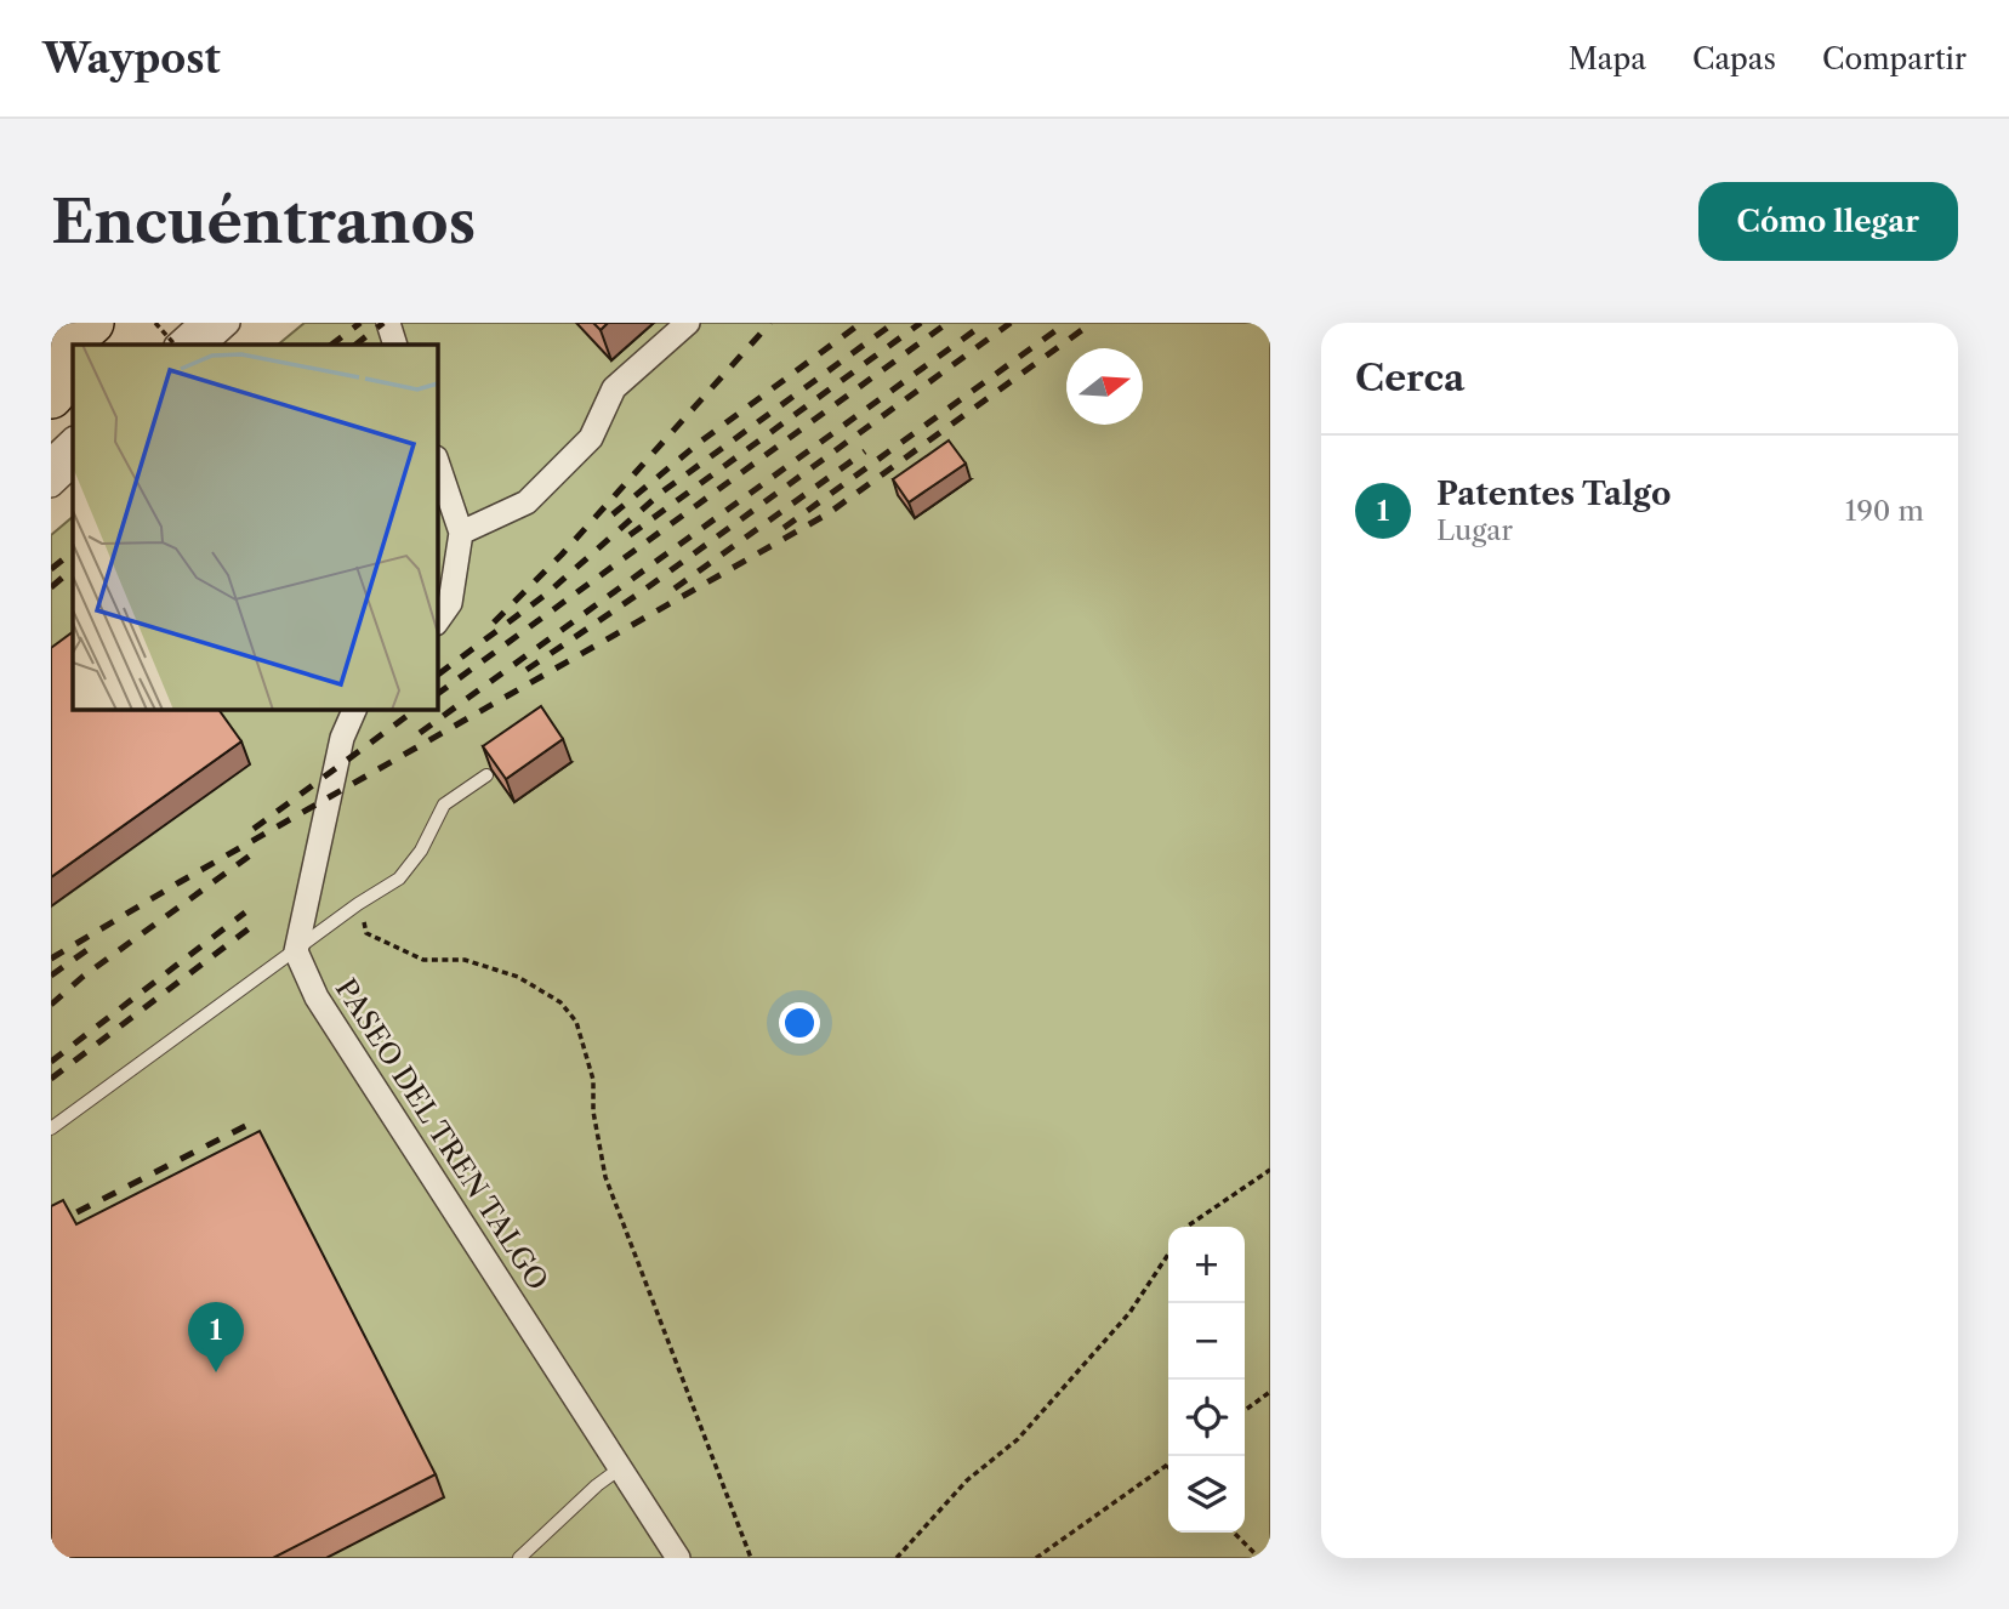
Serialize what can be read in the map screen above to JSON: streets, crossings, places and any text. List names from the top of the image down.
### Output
{
  "streets": {
    "street": ["PASEO DEL TREN TALGO"]
  },
  "north": "right",
  "page": {
    "header": "Waypost",
    "nav": ["Mapa", "Capas", "Compartir"],
    "buttons": "Cómo llegar",
    "title": "Encuéntranos",
    "heading": "Cerca",
    "list": [
      {
        "mark": "1",
        "name": "Patentes Talgo",
        "note": "Lugar",
        "value": "190 m"
      }
    ],
    "map_buttons": ["+", "−"],
    "pins": "1"
  }
}
